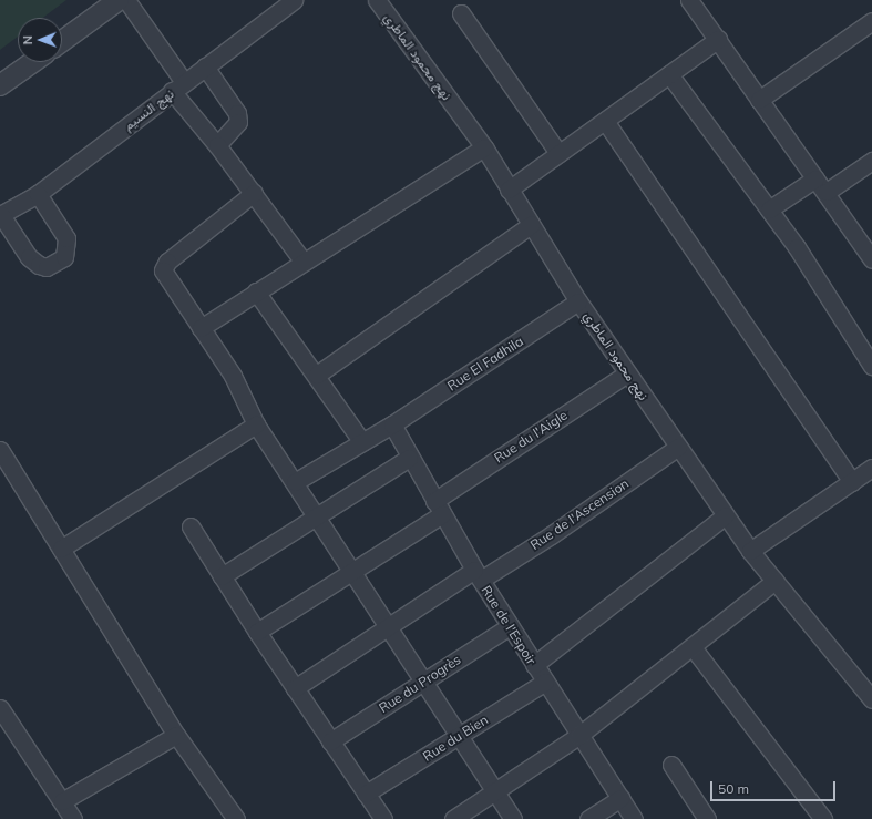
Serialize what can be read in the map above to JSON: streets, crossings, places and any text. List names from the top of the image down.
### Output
{
  "streets": {
    "street": [
      "نهج محمود الماطري",
      "نهج النسيم",
      "Rue El Fadhila",
      "Rue du l'Aigle",
      "Rue de l'Ascension",
      "Rue de l'Espoir",
      "Rue du Progrès",
      "Rue du Bien"
    ]
  },
  "crossings": [
    ["نهج محمود الماطري", "Rue El Fadhila"],
    ["نهج محمود الماطري", "Rue du l'Aigle"],
    ["نهج محمود الماطري", "Rue de l'Ascension"],
    ["Rue El Fadhila", "Rue de l'Espoir"],
    ["Rue du l'Aigle", "Rue de l'Espoir"],
    ["Rue de l'Ascension", "Rue de l'Espoir"],
    ["Rue de l'Espoir", "Rue du Progrès"],
    ["Rue de l'Espoir", "Rue du Bien"]
  ],
  "scale_bar": "50 m",
  "north": "left"
}
